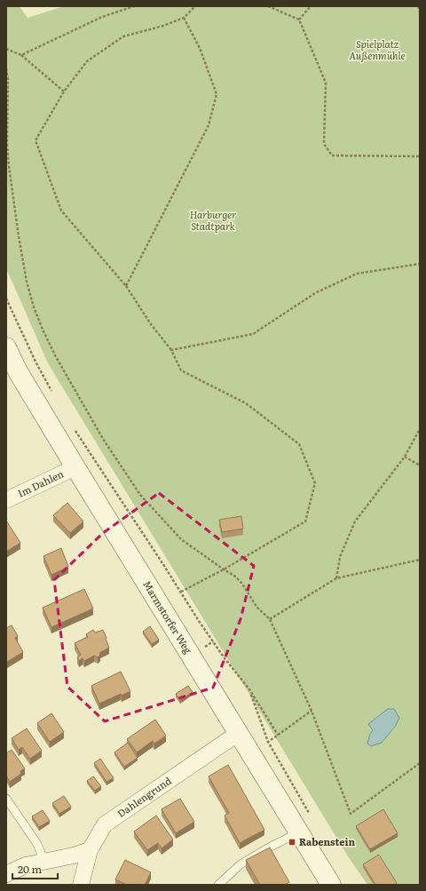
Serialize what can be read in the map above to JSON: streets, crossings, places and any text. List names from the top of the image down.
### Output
{
  "streets": {
    "street": ["Im Dahlen", "Marmstorfer Weg", "Dahlengrund"]
  },
  "crossings": [
    ["Im Dahlen", "Marmstorfer Weg"],
    ["Marmstorfer Weg", "Dahlengrund"]
  ],
  "parks": ["Spielplatz Außenmühle", "Harburger Stadtpark"],
  "places": {
    "transit": ["Rabenstein"]
  },
  "scale_bar": "20 m"
}
